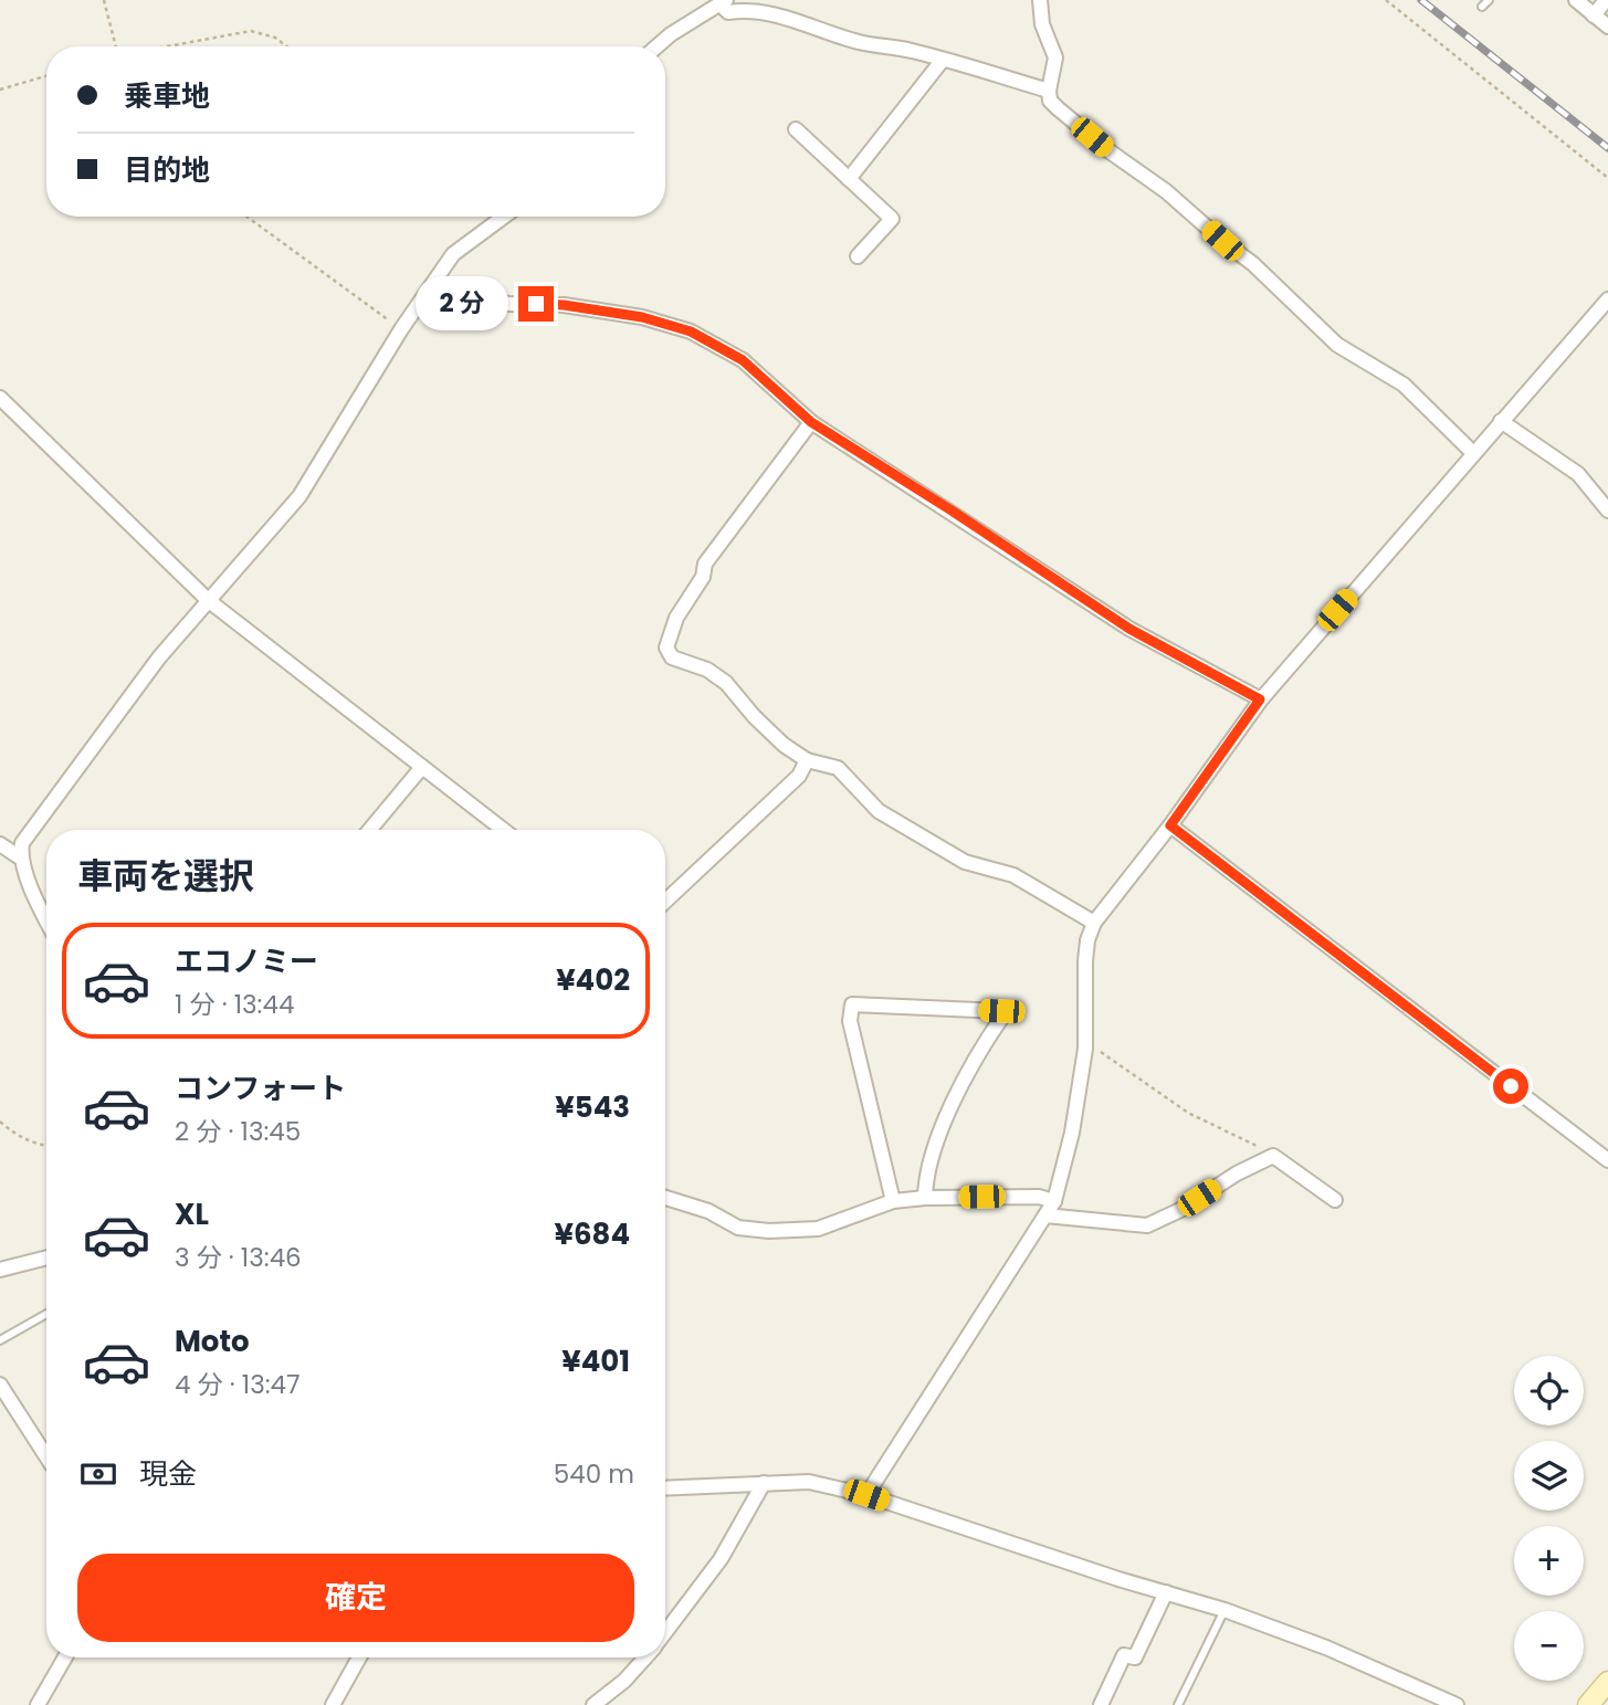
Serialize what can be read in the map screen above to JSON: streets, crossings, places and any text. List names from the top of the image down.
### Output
{
  "page": {
    "banner": ["乗車地", "目的地"],
    "bubble": "2 分",
    "heading": "車両を選択",
    "list": [
      {
        "name": "エコノミー",
        "note": "1 分 · 13:44",
        "value": "¥402"
      },
      {
        "name": "コンフォート",
        "note": "2 分 · 13:45",
        "value": "¥543"
      },
      {
        "name": "XL",
        "note": "3 分 · 13:46",
        "value": "¥684"
      },
      {
        "name": "Moto",
        "note": "4 分 · 13:47",
        "value": "¥401"
      }
    ],
    "map_buttons": ["+", "−"],
    "pay": ["現金", "540 m"],
    "buttons": "確定"
  }
}
